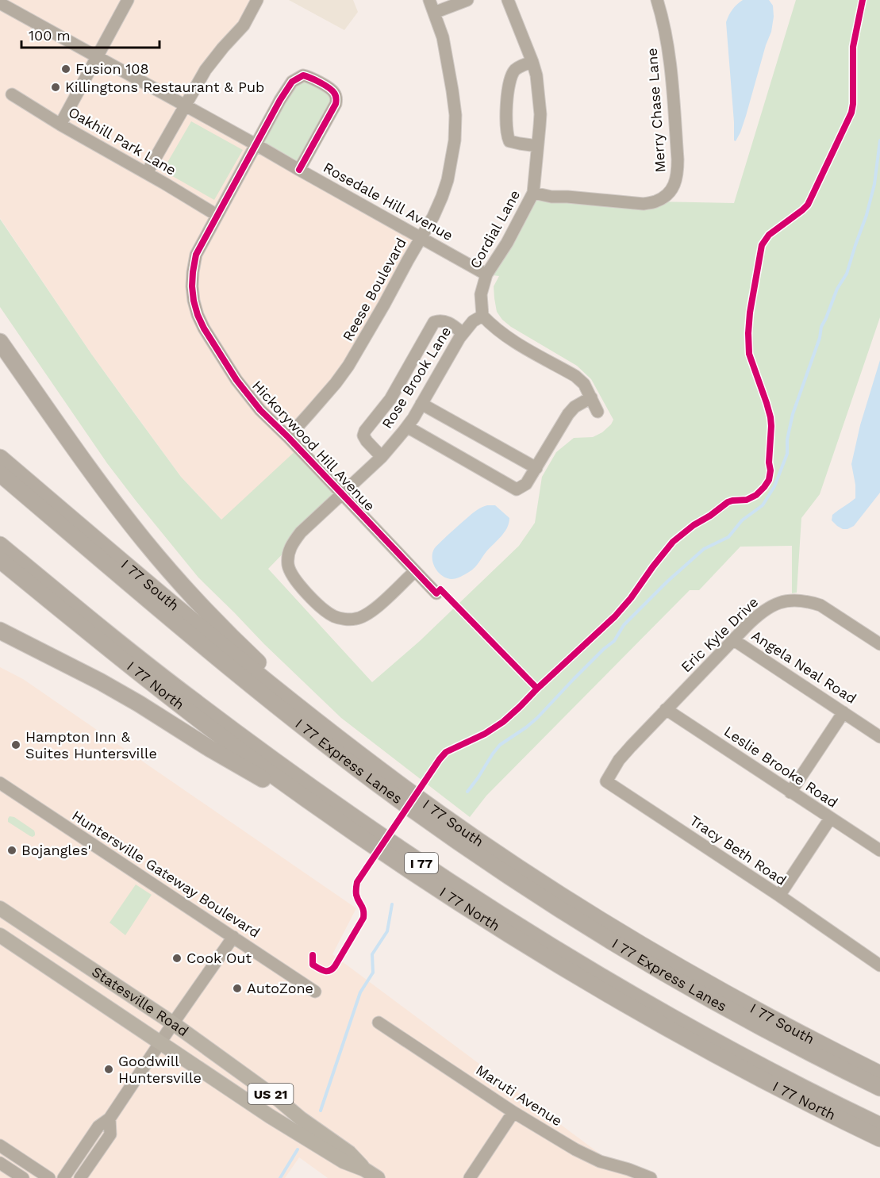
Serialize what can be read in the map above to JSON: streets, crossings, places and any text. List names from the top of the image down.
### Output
{
  "streets": {
    "highway": [
      "I 77 South",
      "I 77 North",
      "I 77 Express Lanes",
      "I 77"
    ],
    "main road": ["Statesville Road", "US 21"],
    "street": [
      "Merry Chase Lane",
      "Oakhill Park Lane",
      "Rosedale Hill Avenue",
      "Cordial Lane",
      "Reese Boulevard",
      "Rose Brook Lane",
      "Hickorywood Hill Avenue",
      "Eric Kyle Drive",
      "Angela Neal Road",
      "Leslie Brooke Road",
      "Tracy Beth Road",
      "Huntersville Gateway Boulevard",
      "Maruti Avenue"
    ]
  },
  "crossings": [
    ["Merry Chase Lane", "Cordial Lane"],
    ["Oakhill Park Lane", "Hickorywood Hill Avenue"],
    ["Rosedale Hill Avenue", "Cordial Lane"],
    ["Rosedale Hill Avenue", "Reese Boulevard"],
    ["Rosedale Hill Avenue", "Hickorywood Hill Avenue"],
    ["Cordial Lane", "Rose Brook Lane"],
    ["Reese Boulevard", "Hickorywood Hill Avenue"],
    ["Rose Brook Lane", "Hickorywood Hill Avenue"],
    ["Eric Kyle Drive", "Angela Neal Road"],
    ["Eric Kyle Drive", "Leslie Brooke Road"],
    ["Eric Kyle Drive", "Tracy Beth Road"]
  ],
  "places": [
    "Fusion 108",
    "Killingtons Restaurant & Pub",
    "Hampton Inn & Suites Huntersville",
    "Bojangles'",
    "Cook Out",
    "AutoZone",
    "Goodwill Huntersville"
  ],
  "scale_bar": "100 m"
}
